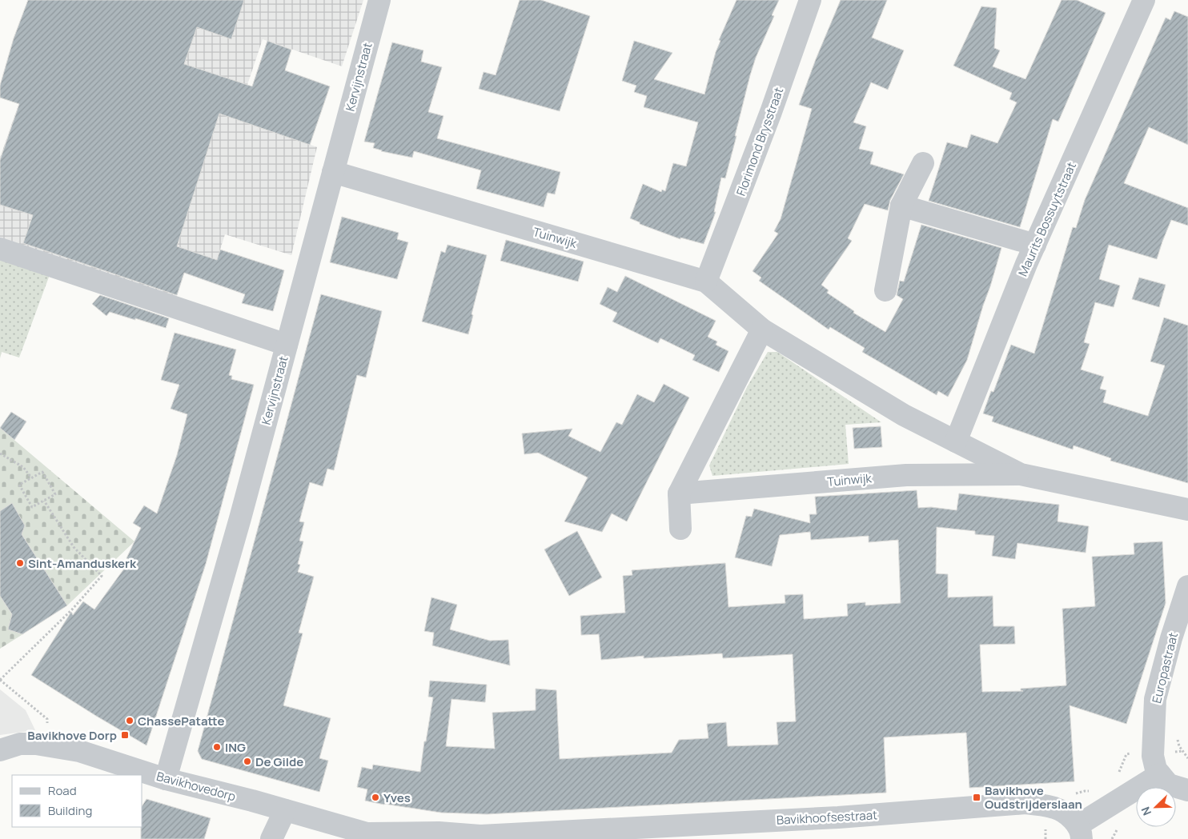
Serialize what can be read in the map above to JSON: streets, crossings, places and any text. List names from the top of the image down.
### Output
{
  "streets": {
    "street": [
      "Kervijnstraat",
      "Florimond Brysstraat",
      "Maurits Bossuytstraat",
      "Tuinwijk",
      "Europastraat",
      "Bavikhovedorp",
      "Bavikhoofsestraat"
    ]
  },
  "crossings": [
    ["Kervijnstraat", "Tuinwijk"],
    ["Kervijnstraat", "Bavikhovedorp"],
    ["Florimond Brysstraat", "Tuinwijk"],
    ["Maurits Bossuytstraat", "Tuinwijk"],
    ["Europastraat", "Bavikhoofsestraat"],
    ["Bavikhovedorp", "Bavikhoofsestraat"]
  ],
  "places": {
    "other": [
      "Sint-Amanduskerk",
      "ChassePatatte",
      "ING",
      "De Gilde",
      "Yves"
    ],
    "transit": ["Bavikhove Dorp", "Bavikhove Oudstrijderslaan"]
  },
  "legend": ["Road", "Building"],
  "north": "bottom left"
}
